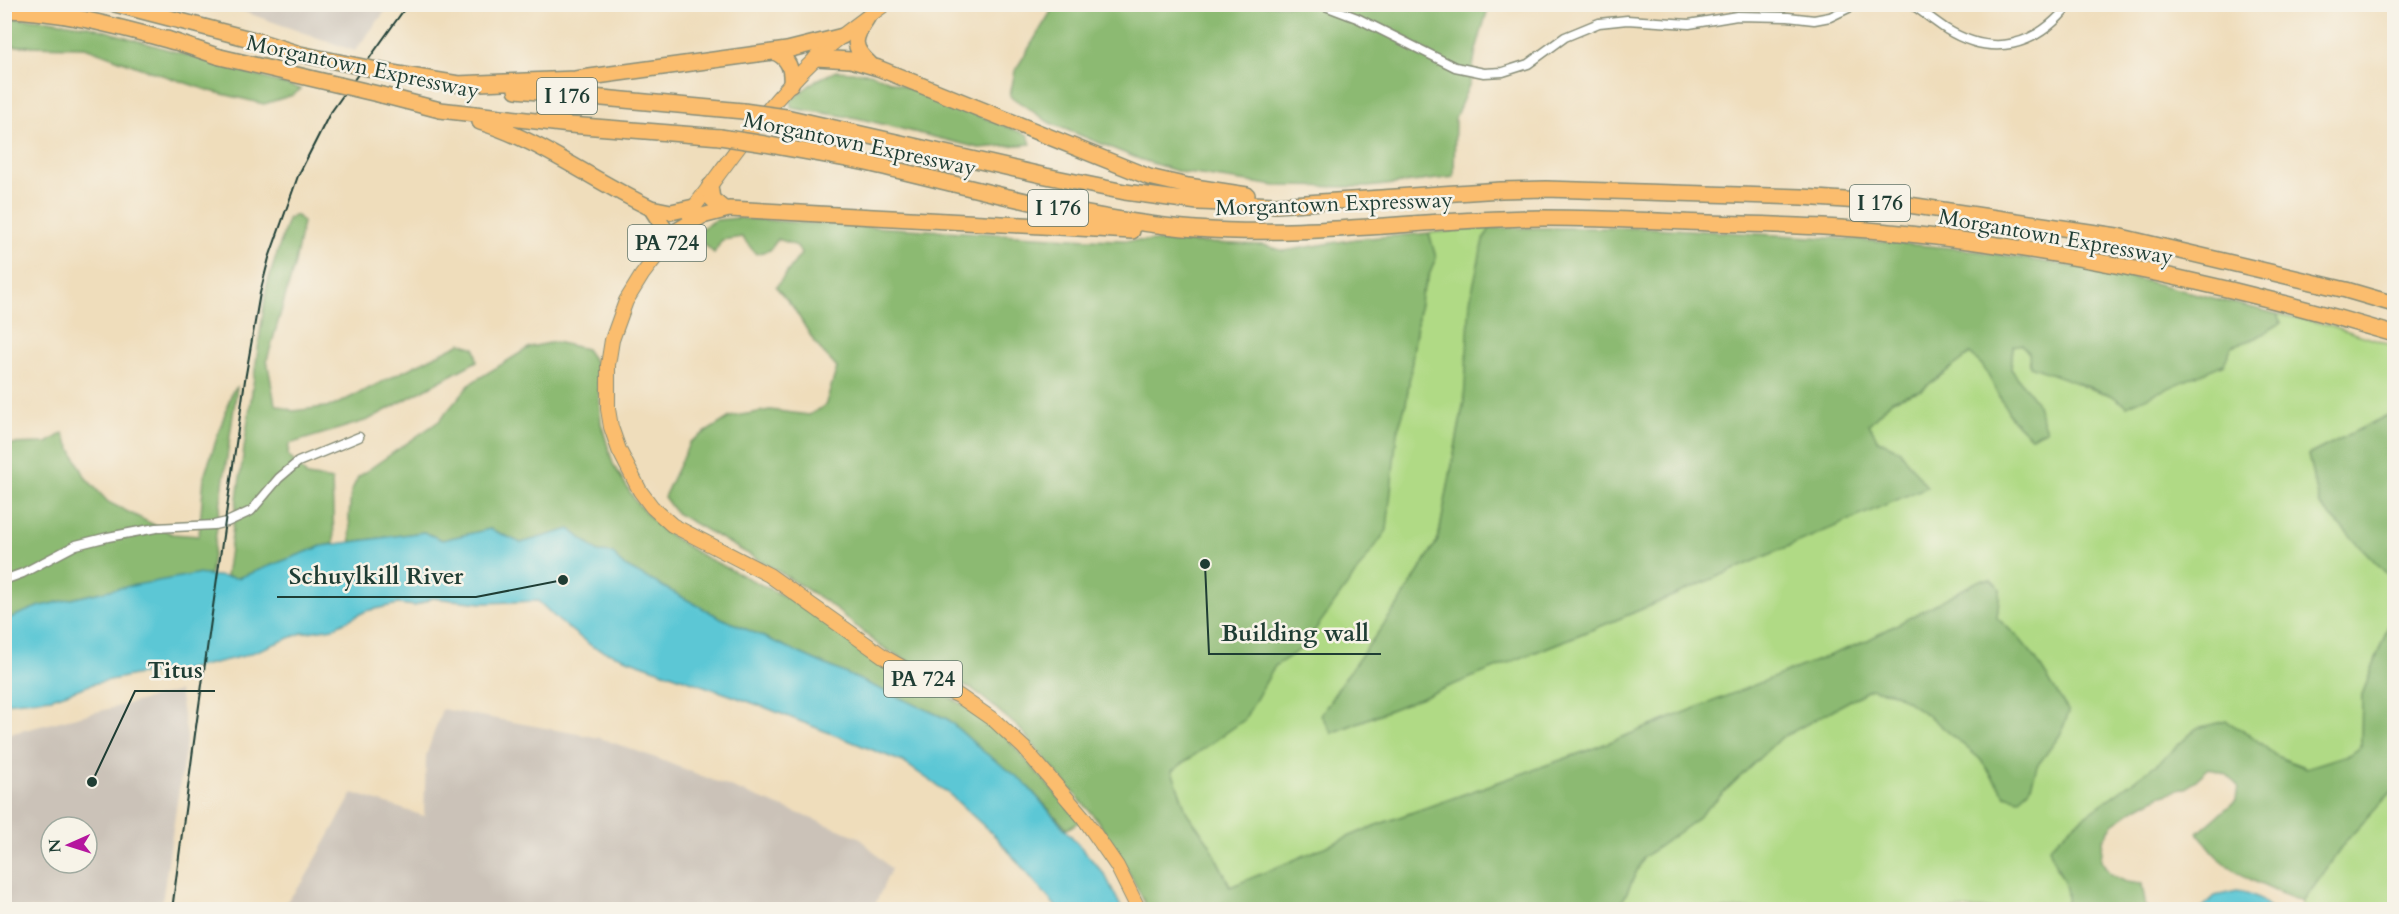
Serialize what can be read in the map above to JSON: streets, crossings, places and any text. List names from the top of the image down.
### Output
{
  "streets": {
    "highway": ["Morgantown Expressway", "I 176"],
    "main road": ["PA 724"]
  },
  "places": ["Building wall", "Schuylkill River", "Titus"],
  "north": "left"
}
